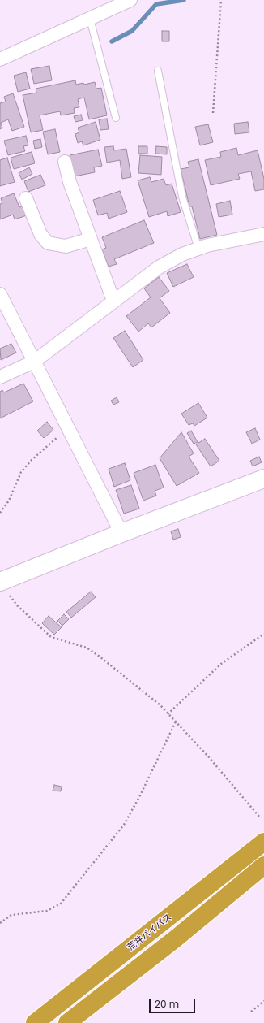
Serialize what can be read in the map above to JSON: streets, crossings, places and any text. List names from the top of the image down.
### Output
{
  "streets": {
    "highway": ["荒井バイパス"]
  },
  "scale_bar": "20 m"
}
